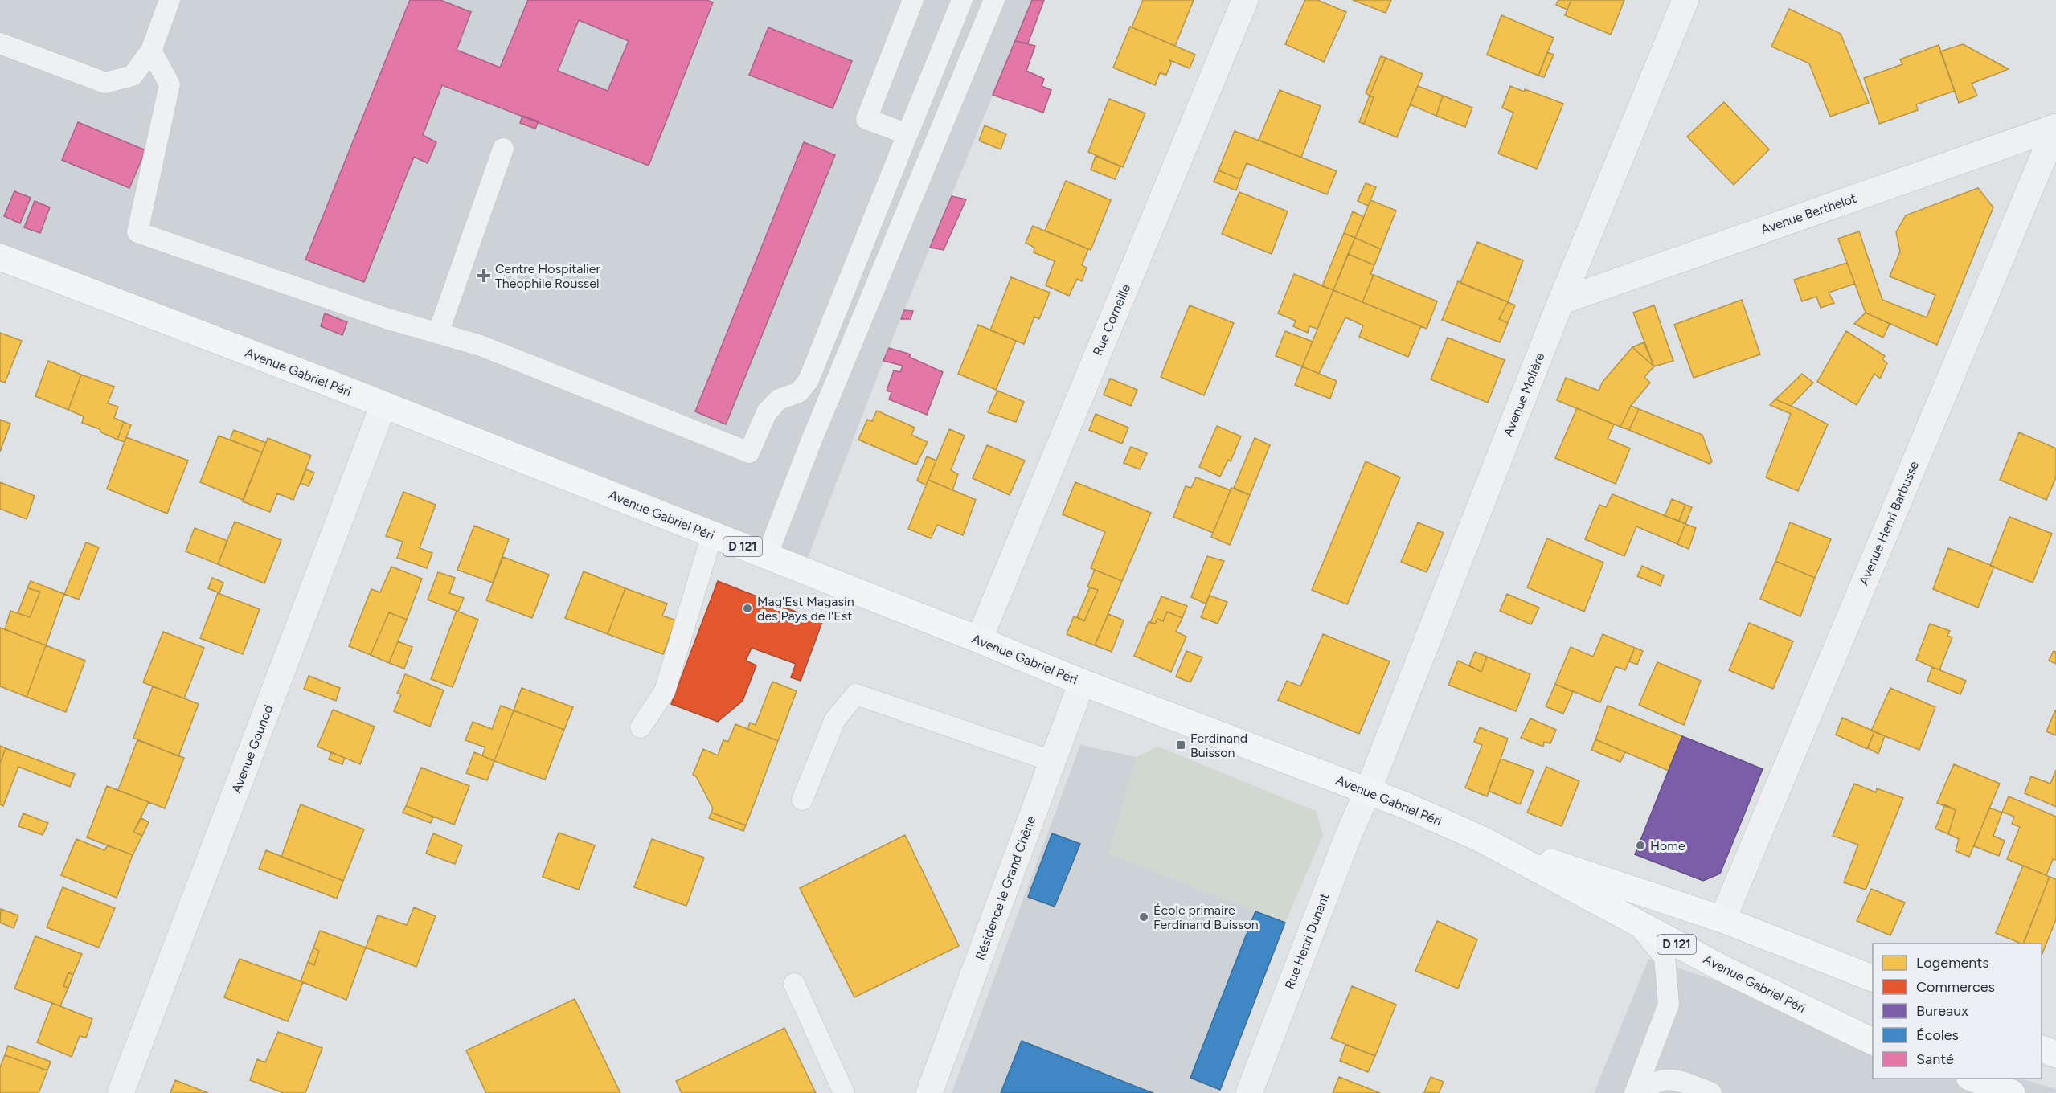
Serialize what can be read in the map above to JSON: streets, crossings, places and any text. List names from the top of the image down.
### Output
{
  "streets": {
    "main road": ["Avenue Gabriel Péri", "D 121"],
    "street": [
      "Avenue Berthelot",
      "Rue Corneille",
      "Avenue Molière",
      "Avenue Henri Barbusse",
      "Avenue Gounod",
      "Résidence le Grand Chêne",
      "Rue Henri Dunant"
    ]
  },
  "crossings": [
    ["Avenue Berthelot", "Avenue Molière"],
    ["Avenue Berthelot", "Avenue Henri Barbusse"],
    ["Rue Corneille", "Avenue Gabriel Péri"],
    ["Avenue Gabriel Péri", "Avenue Molière"],
    ["Avenue Gabriel Péri", "Avenue Henri Barbusse"],
    ["Avenue Gabriel Péri", "Avenue Gounod"],
    ["Avenue Gabriel Péri", "Résidence le Grand Chêne"],
    ["Avenue Gabriel Péri", "Rue Henri Dunant"],
    ["Avenue Molière", "Rue Henri Dunant"]
  ],
  "places": {
    "health": ["Centre Hospitalier Théophile Roussel"],
    "other": ["Mag'Est Magasin des Pays de l'Est", "Home", "École primaire Ferdinand Buisson"],
    "transit": ["Ferdinand Buisson"]
  },
  "legend": [
    "Logements",
    "Commerces",
    "Bureaux",
    "Écoles",
    "Santé"
  ]
}
